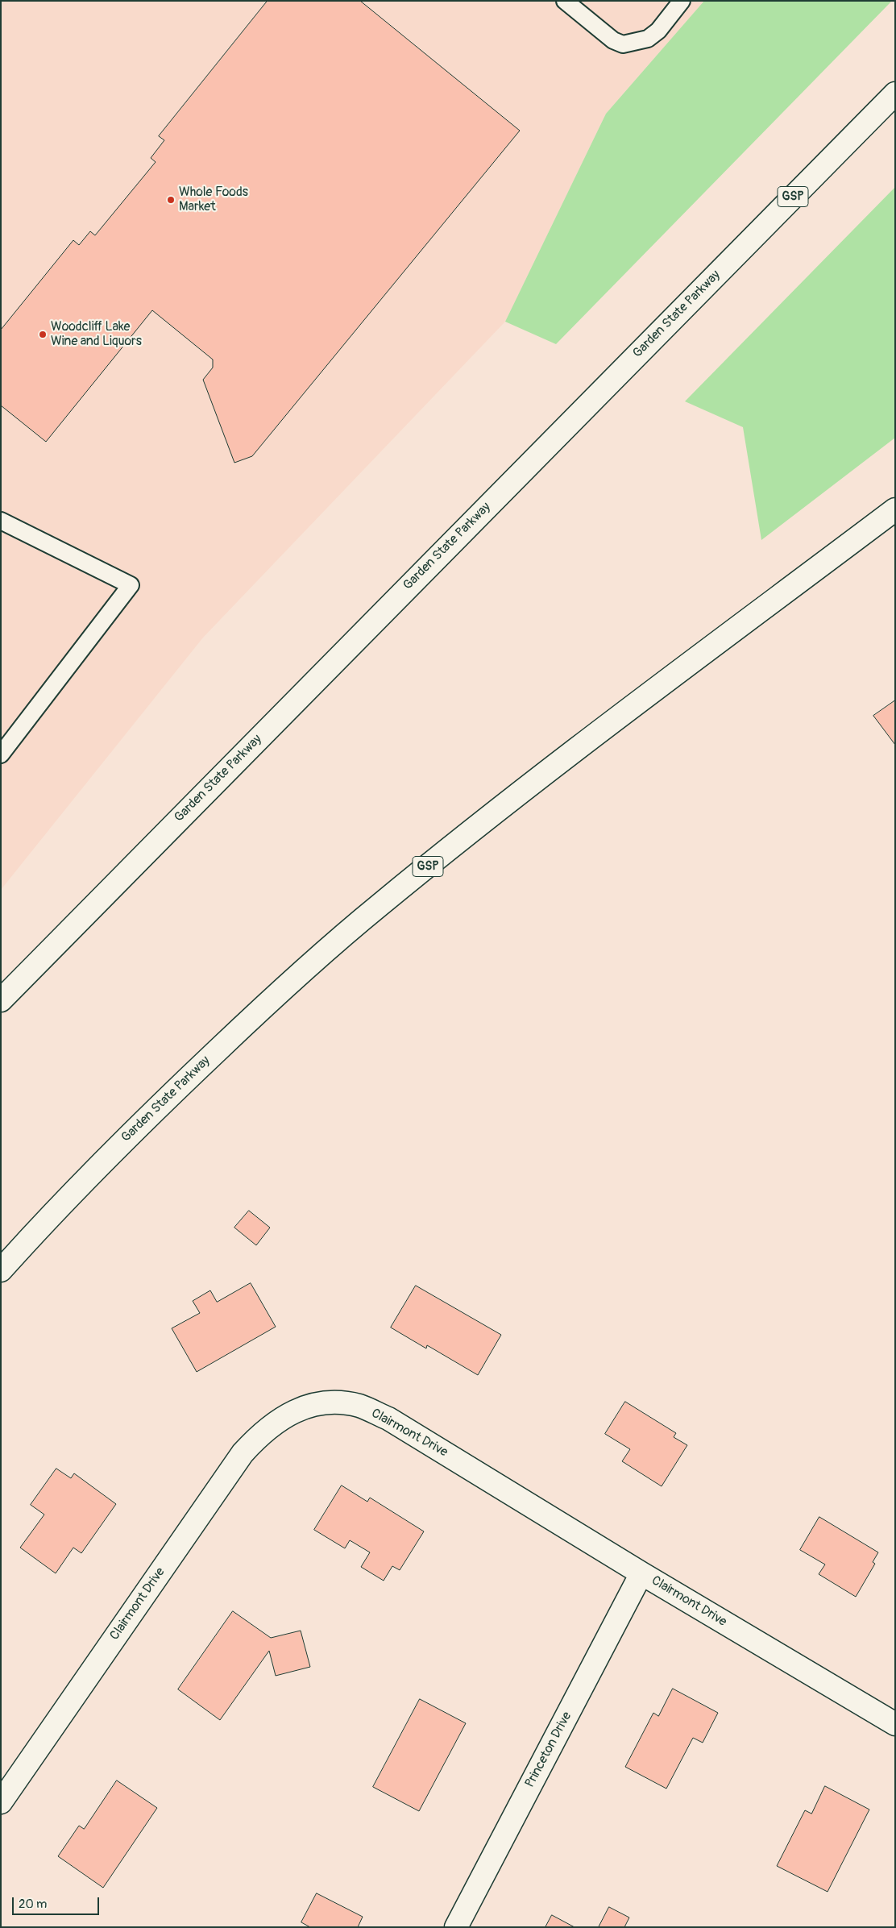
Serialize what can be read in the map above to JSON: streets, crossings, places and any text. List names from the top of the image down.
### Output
{
  "streets": {
    "main road": [
      "GSP",
      "Garden State Parkway",
      "Clairmont Drive",
      "Princeton Drive"
    ]
  },
  "crossings": [
    ["Clairmont Drive", "Princeton Drive"]
  ],
  "places": ["Whole Foods Market", "Woodcliff Lake Wine and Liquors"],
  "scale_bar": "20 m"
}
